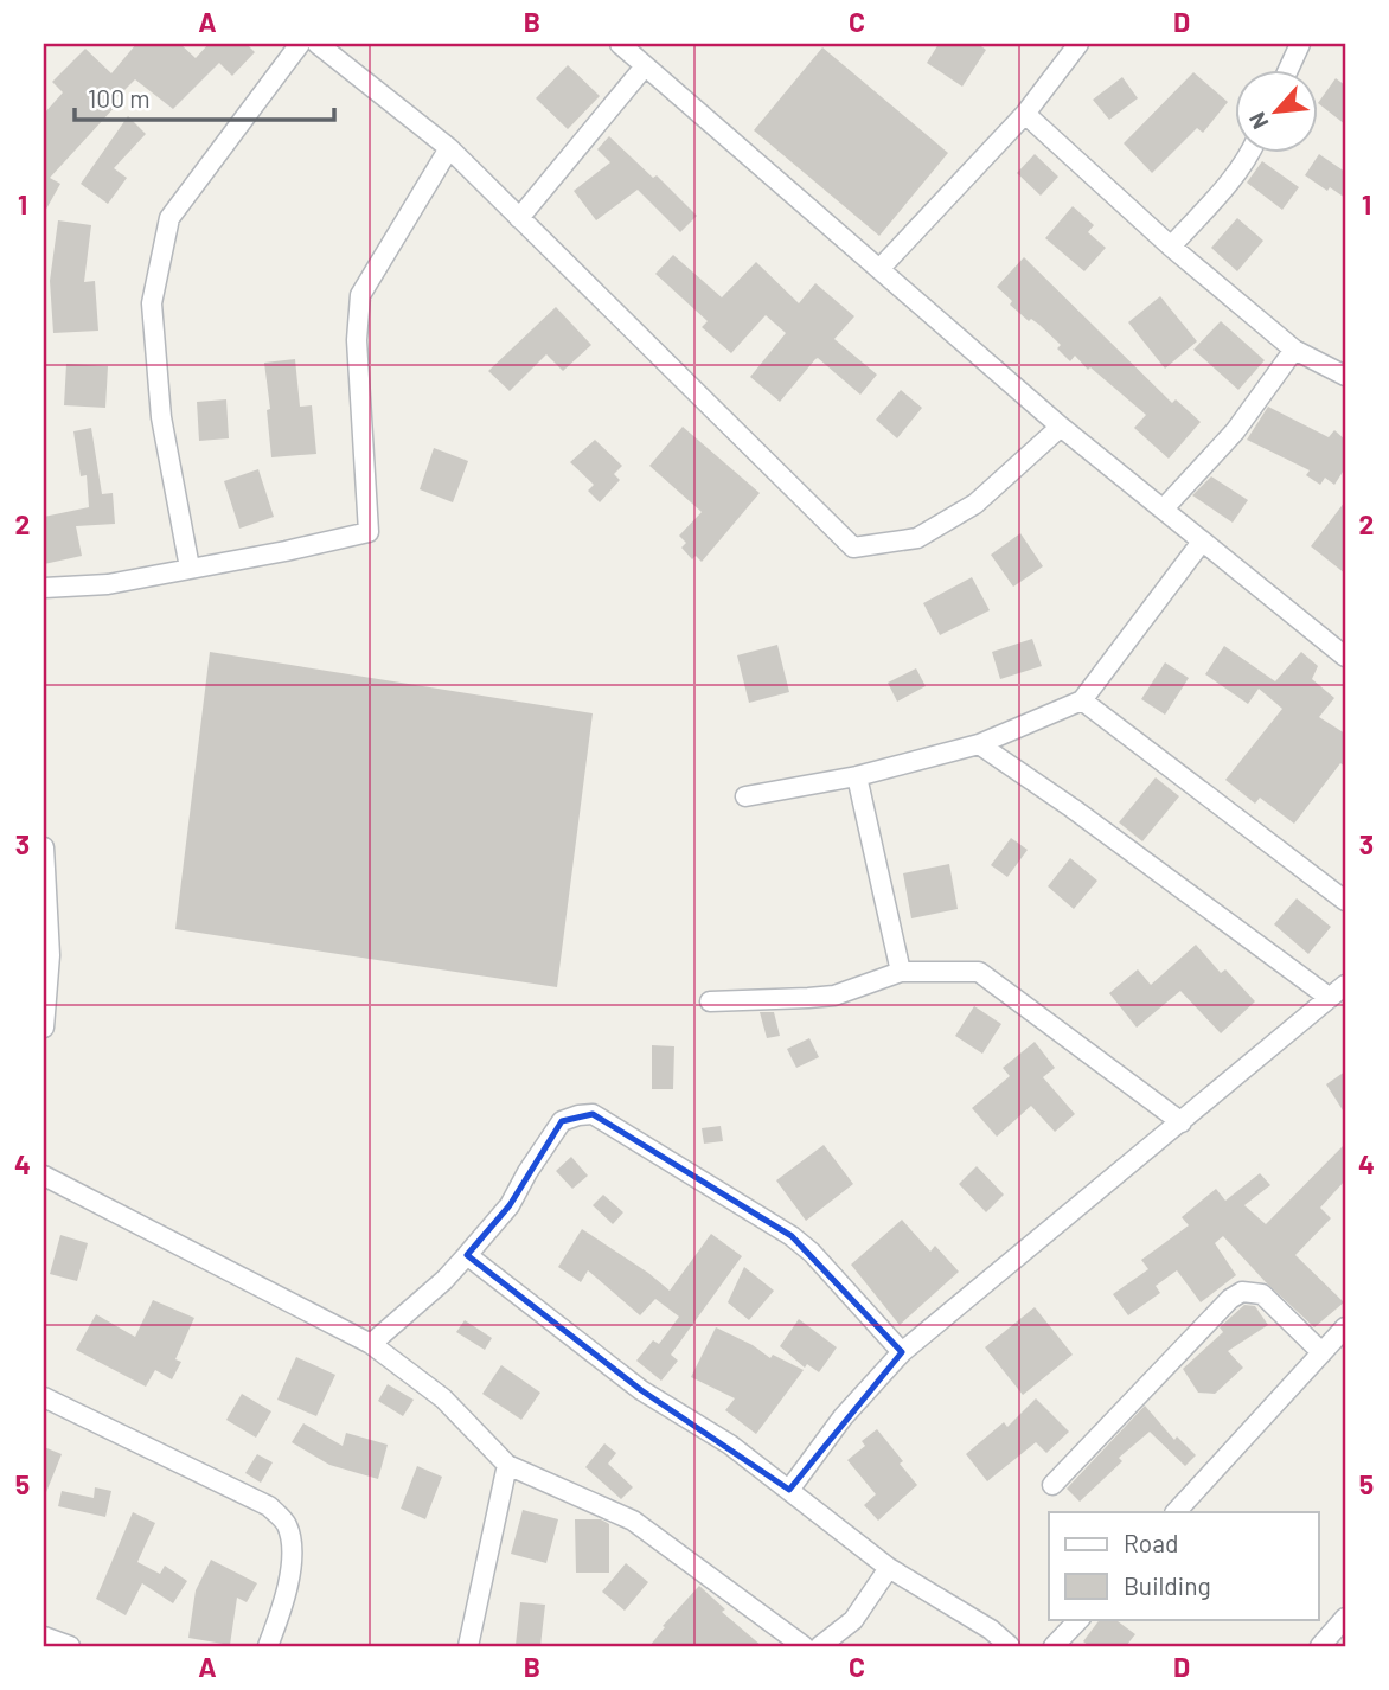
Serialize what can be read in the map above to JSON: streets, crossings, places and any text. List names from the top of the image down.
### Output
{
  "legend": ["Road", "Building"],
  "scale_bar": "100 m",
  "north": "bottom left",
  "grid": {
    "columns": [
      "A",
      "B",
      "C",
      "D"
    ],
    "rows": [
      "1",
      "2",
      "3",
      "4",
      "5"
    ]
  }
}
